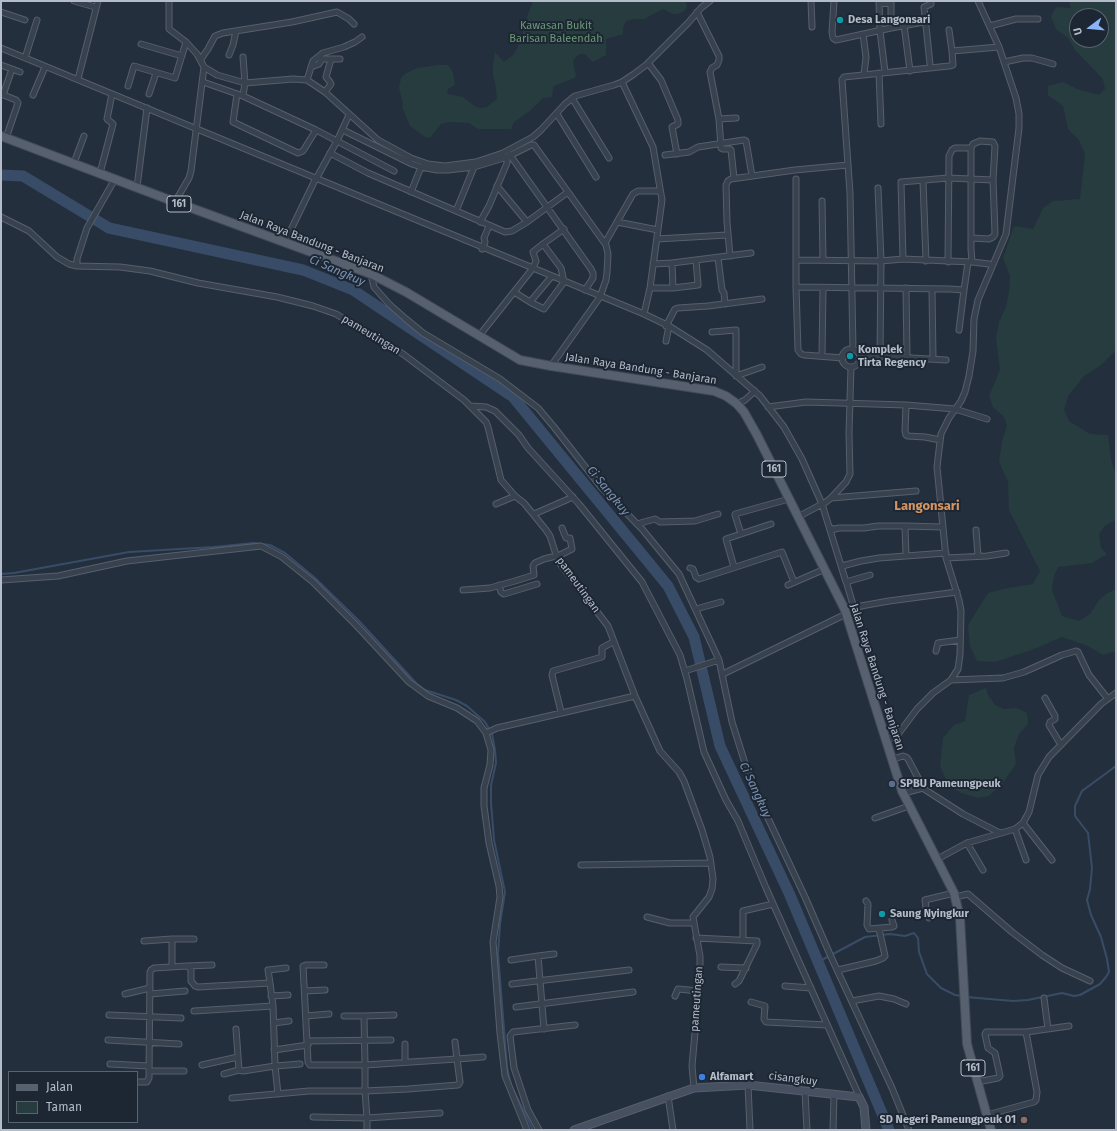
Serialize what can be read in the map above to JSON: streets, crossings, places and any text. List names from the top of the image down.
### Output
{
  "streets": {
    "main road": ["161", "Jalan Raya Bandung - Banjaran"],
    "street": ["pameutingan", "cisangkuy"]
  },
  "crossings": [
    ["pameutingan", "cisangkuy"]
  ],
  "districts": ["Langonsari"],
  "water": ["Ci Sangkuy"],
  "parks": ["Kawasan Bukit Barisan Baleendah"],
  "places": [
    "Desa Langonsari",
    "Komplek Tirta Regency",
    "SPBU Pameungpeuk",
    "Saung Nyingkur",
    "Alfamart",
    "SD Negeri Pameungpeuk 01"
  ],
  "legend": ["Jalan", "Taman"],
  "north": "left"
}
